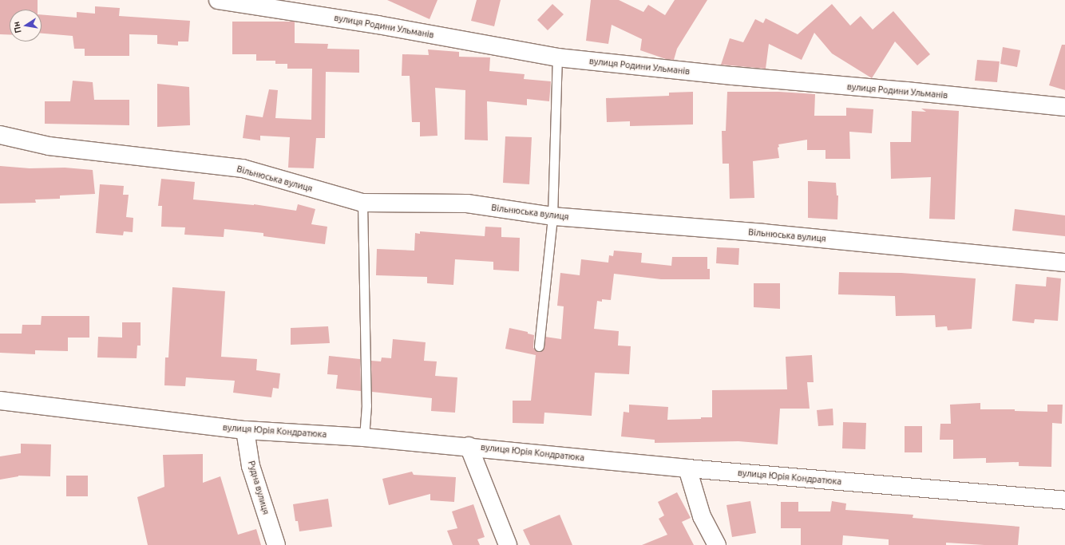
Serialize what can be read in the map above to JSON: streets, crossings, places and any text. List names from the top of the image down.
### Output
{
  "streets": {
    "street": [
      "вулиця Родини Ульманів",
      "Вільнюська вулиця",
      "вулиця Юрія Кондратюка",
      "Рудна вулиця"
    ]
  },
  "crossings": [
    ["вулиця Юрія Кондратюка", "Рудна вулиця"]
  ],
  "north": "left"
}
